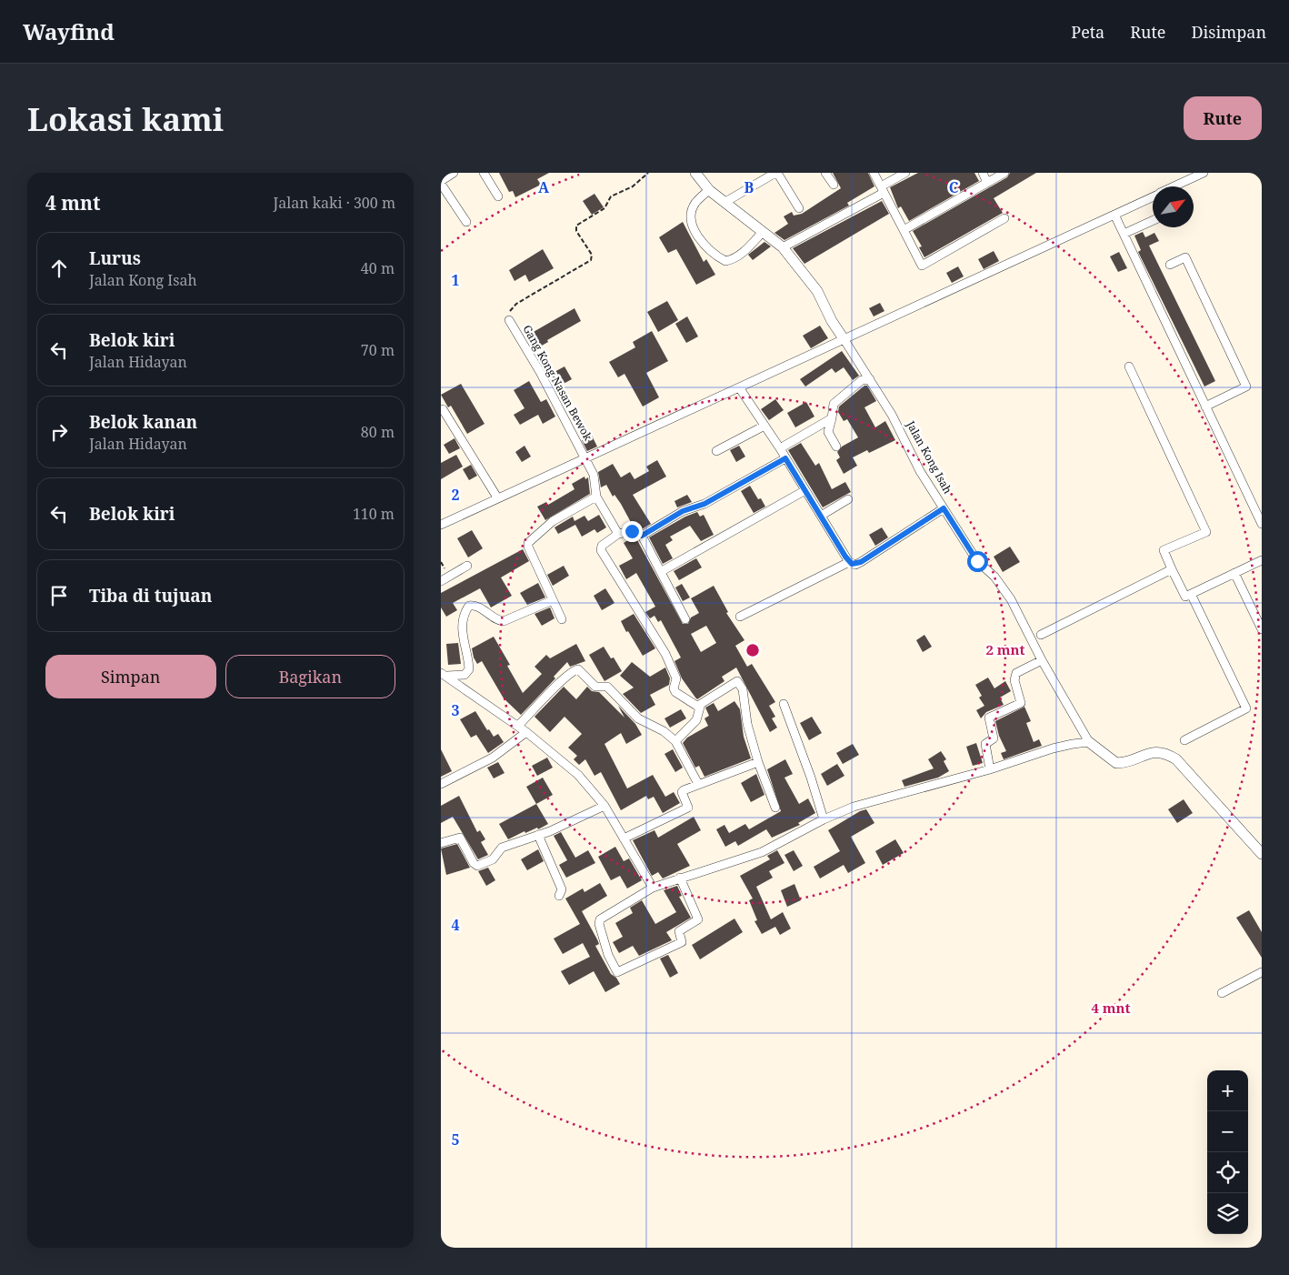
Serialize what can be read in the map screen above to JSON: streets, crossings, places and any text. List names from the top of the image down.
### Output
{
  "streets": {
    "street": ["Gang Kong Nasan Bewok", "Jalan Kong Isah"]
  },
  "north": "top right",
  "page": {
    "header": "Wayfind",
    "nav": ["Peta", "Rute", "Disimpan"],
    "buttons": [
      "Rute",
      ["Simpan", "Bagikan"]
    ],
    "title": "Lokasi kami",
    "heading": ["4 mnt", "Jalan kaki · 300 m"],
    "list": [
      ["Lurus", "Jalan Kong Isah", "40 m"],
      ["Belok kiri", "Jalan Hidayan", "70 m"],
      ["Belok kanan", "Jalan Hidayan", "80 m"],
      ["Belok kiri", "110 m"],
      "Tiba di tujuan"
    ],
    "map_buttons": ["+", "−"]
  },
  "grid": {
    "columns": ["A", "B", "C"],
    "rows": [
      "1",
      "2",
      "3",
      "4",
      "5"
    ]
  },
  "rings": ["2 mnt", "4 mnt"]
}
